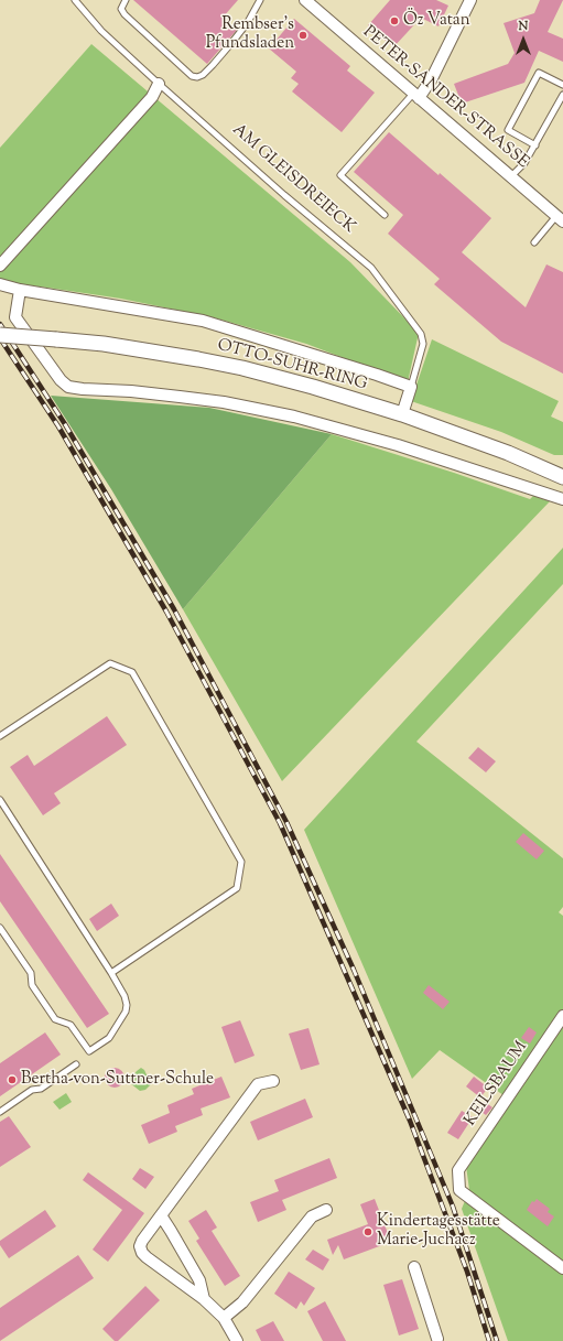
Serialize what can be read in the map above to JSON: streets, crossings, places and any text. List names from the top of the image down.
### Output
{
  "streets": {
    "street": [
      "PETER-SANDER-STRASSE",
      "AM GLEISDREIECK",
      "OTTO-SUHR-RING",
      "KEILSBAUM"
    ]
  },
  "crossings": [
    ["AM GLEISDREIECK", "OTTO-SUHR-RING"]
  ],
  "places": [
    "Öz Vatan",
    "Rembser's Pfundsladen",
    "Bertha-von-Suttner-Schule",
    "Kindertagesstätte Marie-Juchacz"
  ],
  "north": "top"
}
